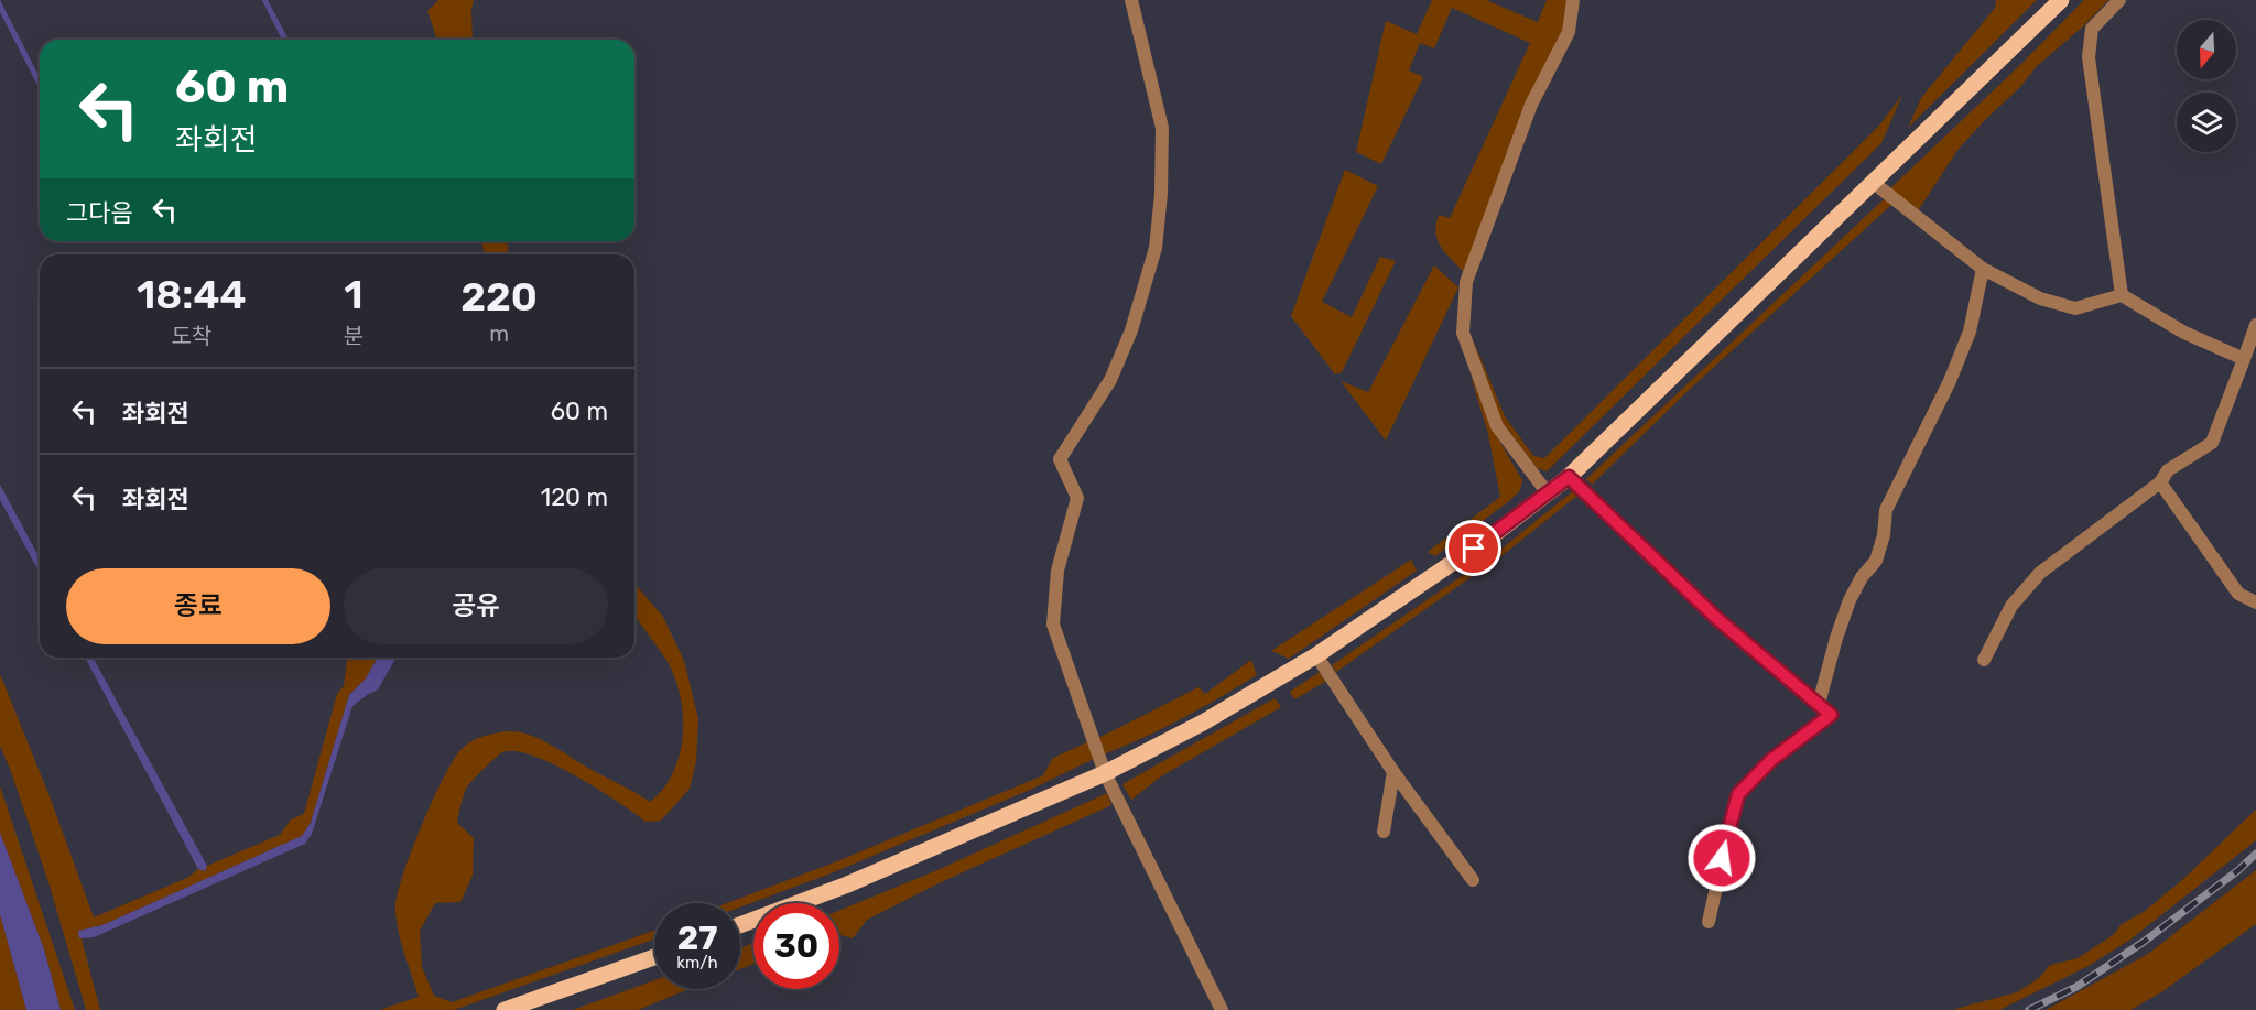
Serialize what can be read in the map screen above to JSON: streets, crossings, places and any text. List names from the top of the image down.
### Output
{
  "north": "bottom",
  "page": {
    "turn": ["60 m", "좌회전"],
    "then": "그다음",
    "eta": [
      "18:44",
      "도착",
      "1",
      "분",
      "220",
      "m"
    ],
    "list": [
      {
        "name": "좌회전",
        "value": "60 m"
      },
      {
        "name": "좌회전",
        "value": "120 m"
      }
    ],
    "buttons": ["종료", "공유"],
    "speed": "27 km/h",
    "limit": "30"
  }
}
